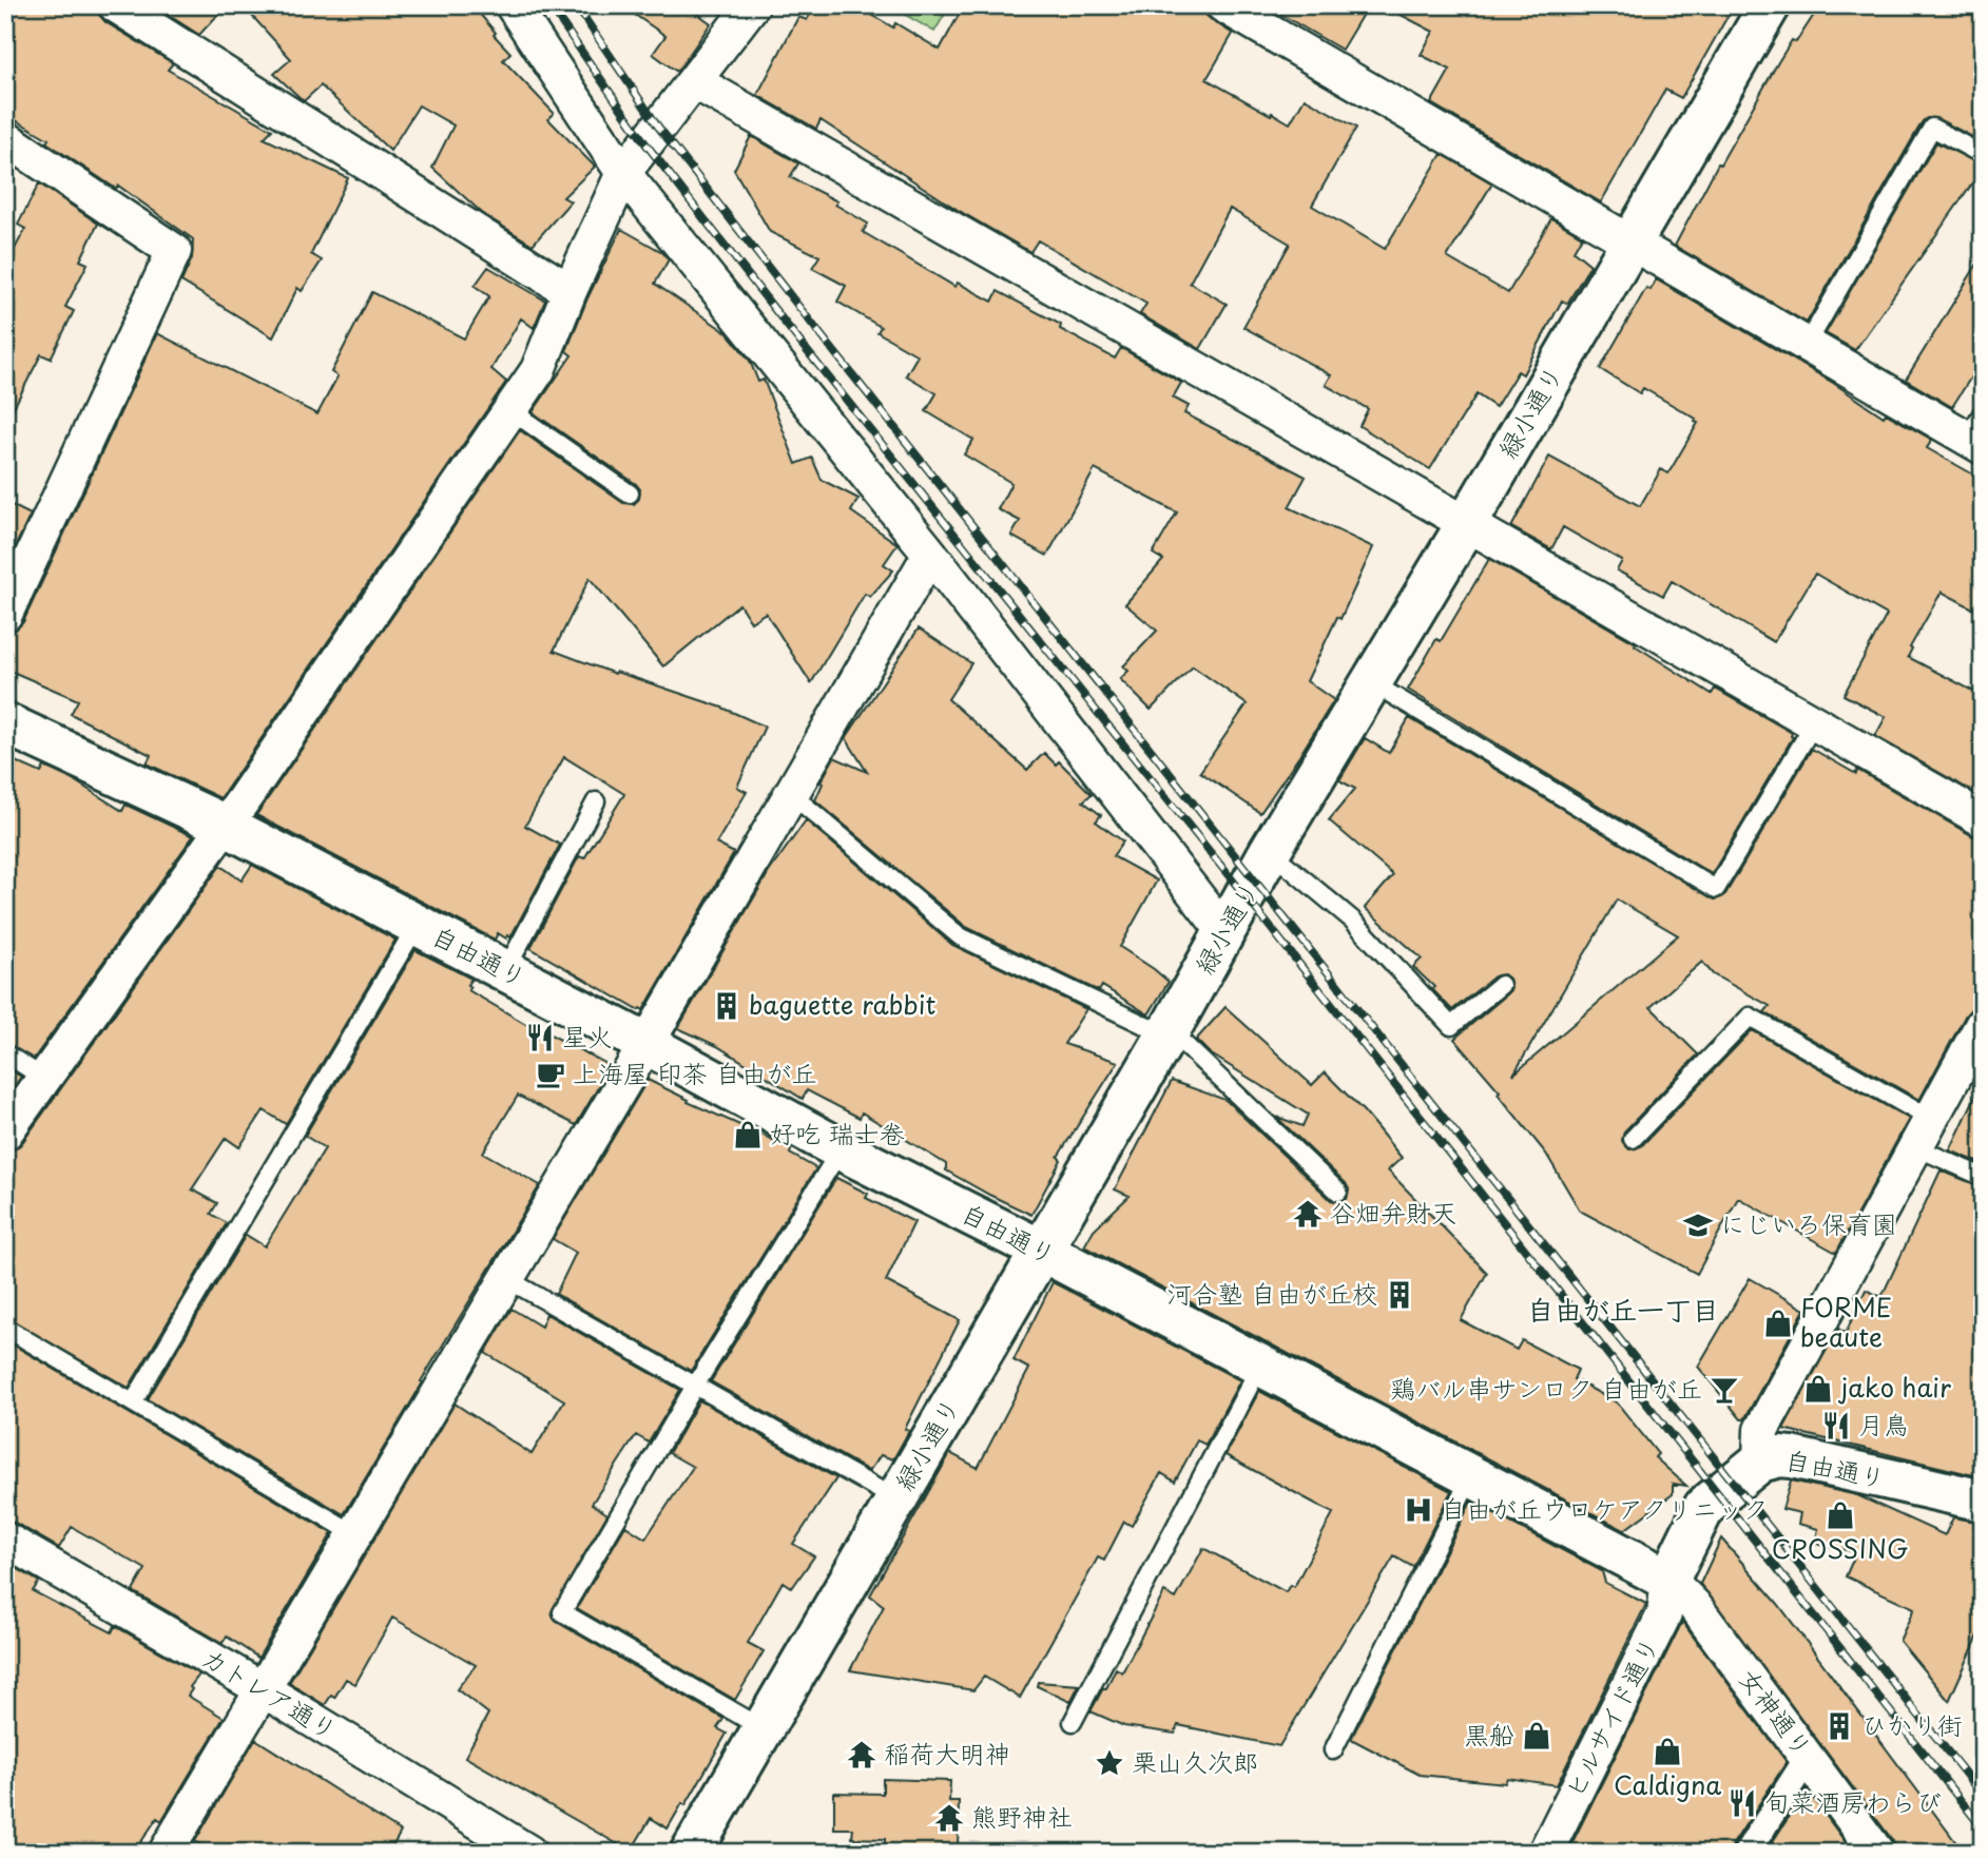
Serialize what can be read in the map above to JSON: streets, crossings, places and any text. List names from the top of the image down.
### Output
{
  "streets": {
    "main road": ["緑小通り", "自由通り"],
    "street": ["カトレア通り", "女神通り", "ヒルサイド通り"]
  },
  "crossings": [
    ["緑小通り", "自由通り"],
    ["自由通り", "女神通り"],
    ["自由通り", "ヒルサイド通り"],
    ["女神通り", "ヒルサイド通り"]
  ],
  "districts": ["自由が丘一丁目"],
  "places": {
    "building": ["baguette rabbit", "河合塾 自由が丘校", "ひかり街"],
    "restaurant": ["星火", "月鳥", "旬菜酒房わらび"],
    "cafe": ["上海屋 印茶 自由が丘"],
    "shop": [
      "好吃 瑞士卷",
      "FORME beaute",
      "jako hair",
      "CROSSING",
      "黒船",
      "Caldigna"
    ],
    "temple": ["谷畑弁財天", "稲荷大明神", "熊野神社"],
    "school or university": ["にじいろ保育園"],
    "bar": ["鶏バル串サンロク 自由が丘"],
    "hospital": ["自由が丘ウロケアクリニック"],
    "place": ["栗山久次郎"]
  }
}
